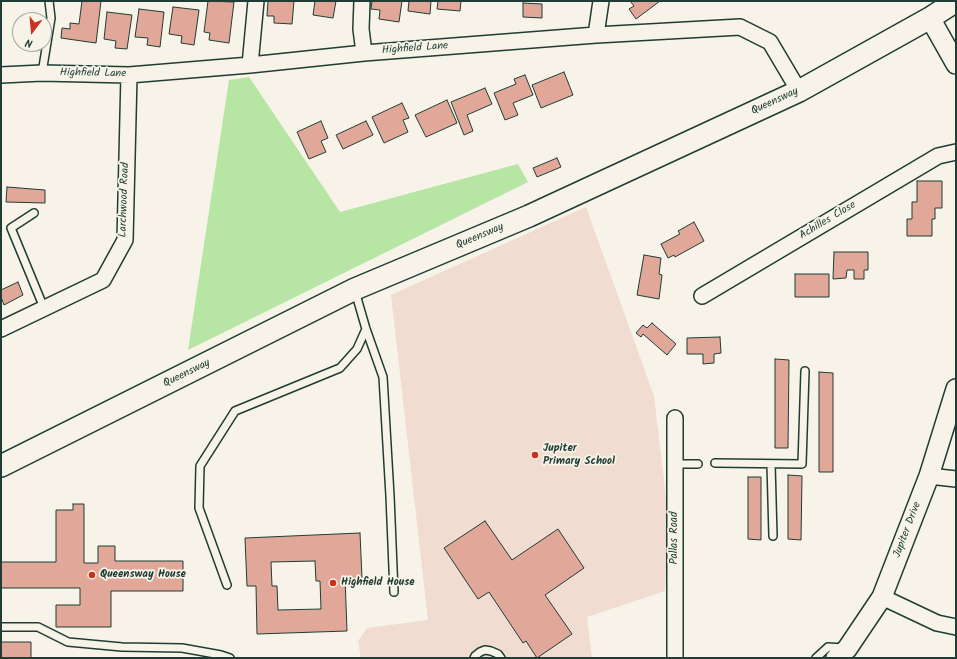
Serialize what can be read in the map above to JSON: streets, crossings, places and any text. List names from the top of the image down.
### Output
{
  "streets": {
    "main road": ["Queensway"],
    "street": [
      "Highfield Lane",
      "Larchwood Road",
      "Achilles Close",
      "Jupiter Drive",
      "Pallas Road"
    ]
  },
  "crossings": [
    ["Highfield Lane", "Queensway"],
    ["Highfield Lane", "Larchwood Road"]
  ],
  "places": ["Jupiter Primary School", "Queensway House", "Highfield House"],
  "north": "bottom"
}
